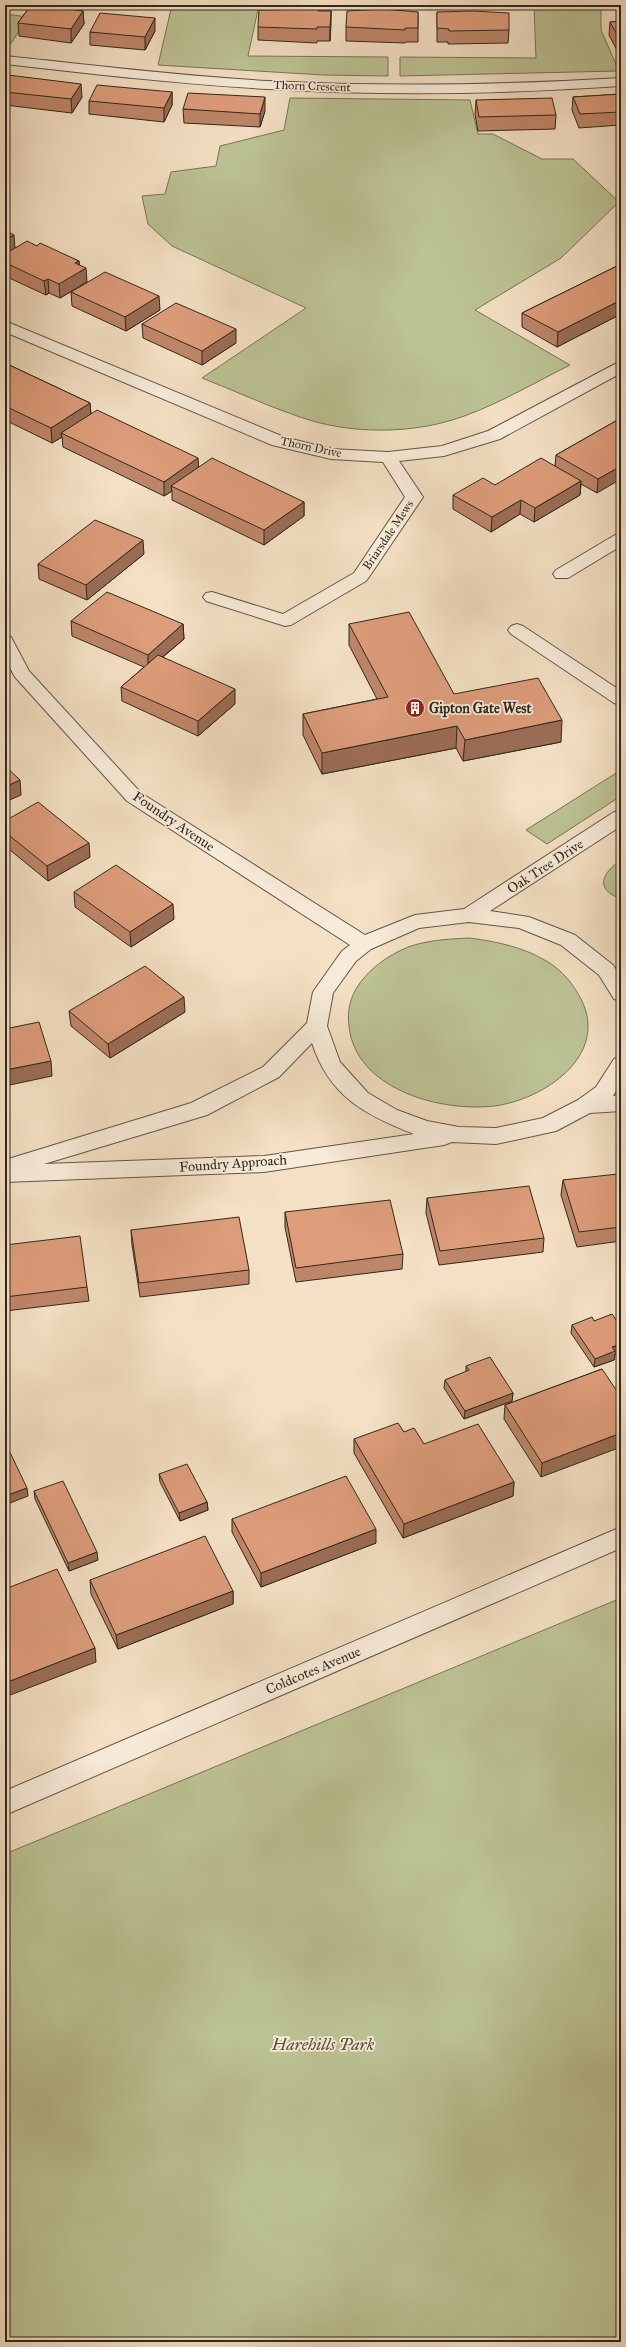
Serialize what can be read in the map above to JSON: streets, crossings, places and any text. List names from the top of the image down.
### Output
{
  "streets": {
    "street": [
      "Thorn Crescent",
      "Thorn Drive",
      "Briarsdale Mews",
      "Foundry Avenue",
      "Oak Tree Drive",
      "Foundry Approach",
      "Coldcotes Avenue"
    ]
  },
  "crossings": [
    ["Thorn Drive", "Briarsdale Mews"],
    ["Foundry Avenue", "Foundry Approach"],
    ["Oak Tree Drive", "Foundry Approach"]
  ],
  "parks": ["Harehills Park"],
  "places": {
    "building": ["Gipton Gate West"]
  }
}
